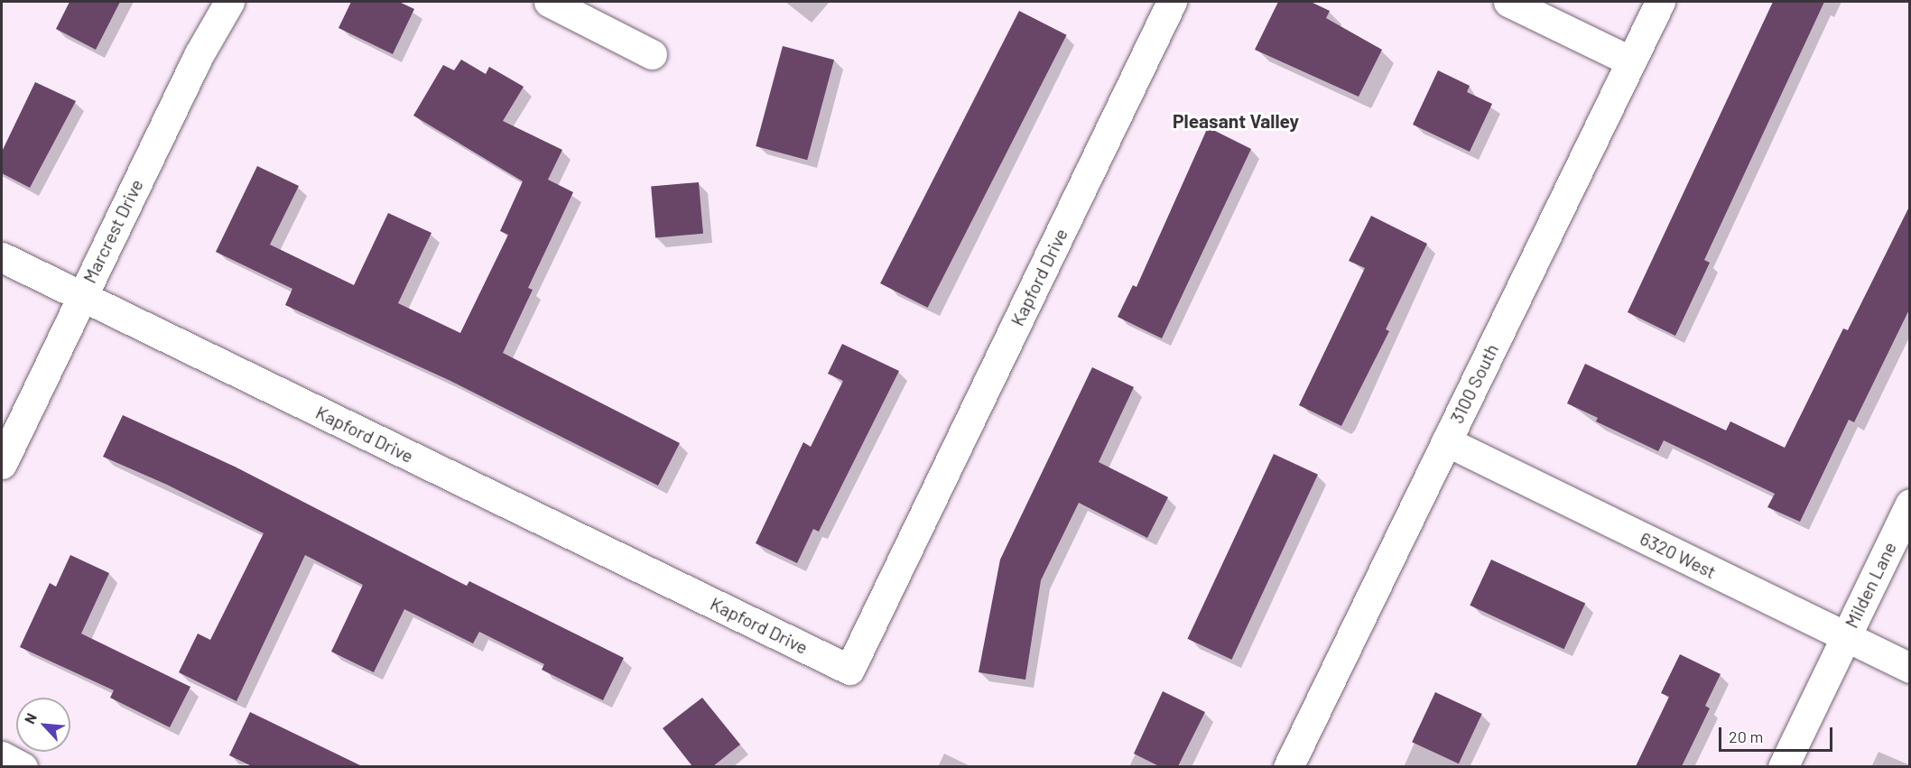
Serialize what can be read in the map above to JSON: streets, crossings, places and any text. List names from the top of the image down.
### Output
{
  "streets": {
    "street": [
      "Marcrest Drive",
      "Kapford Drive",
      "3100 South",
      "6320 West",
      "Milden Lane"
    ]
  },
  "crossings": [
    ["Marcrest Drive", "Kapford Drive"],
    ["3100 South", "6320 West"],
    ["6320 West", "Milden Lane"]
  ],
  "districts": ["Pleasant Valley"],
  "scale_bar": "20 m",
  "north": "top left"
}
